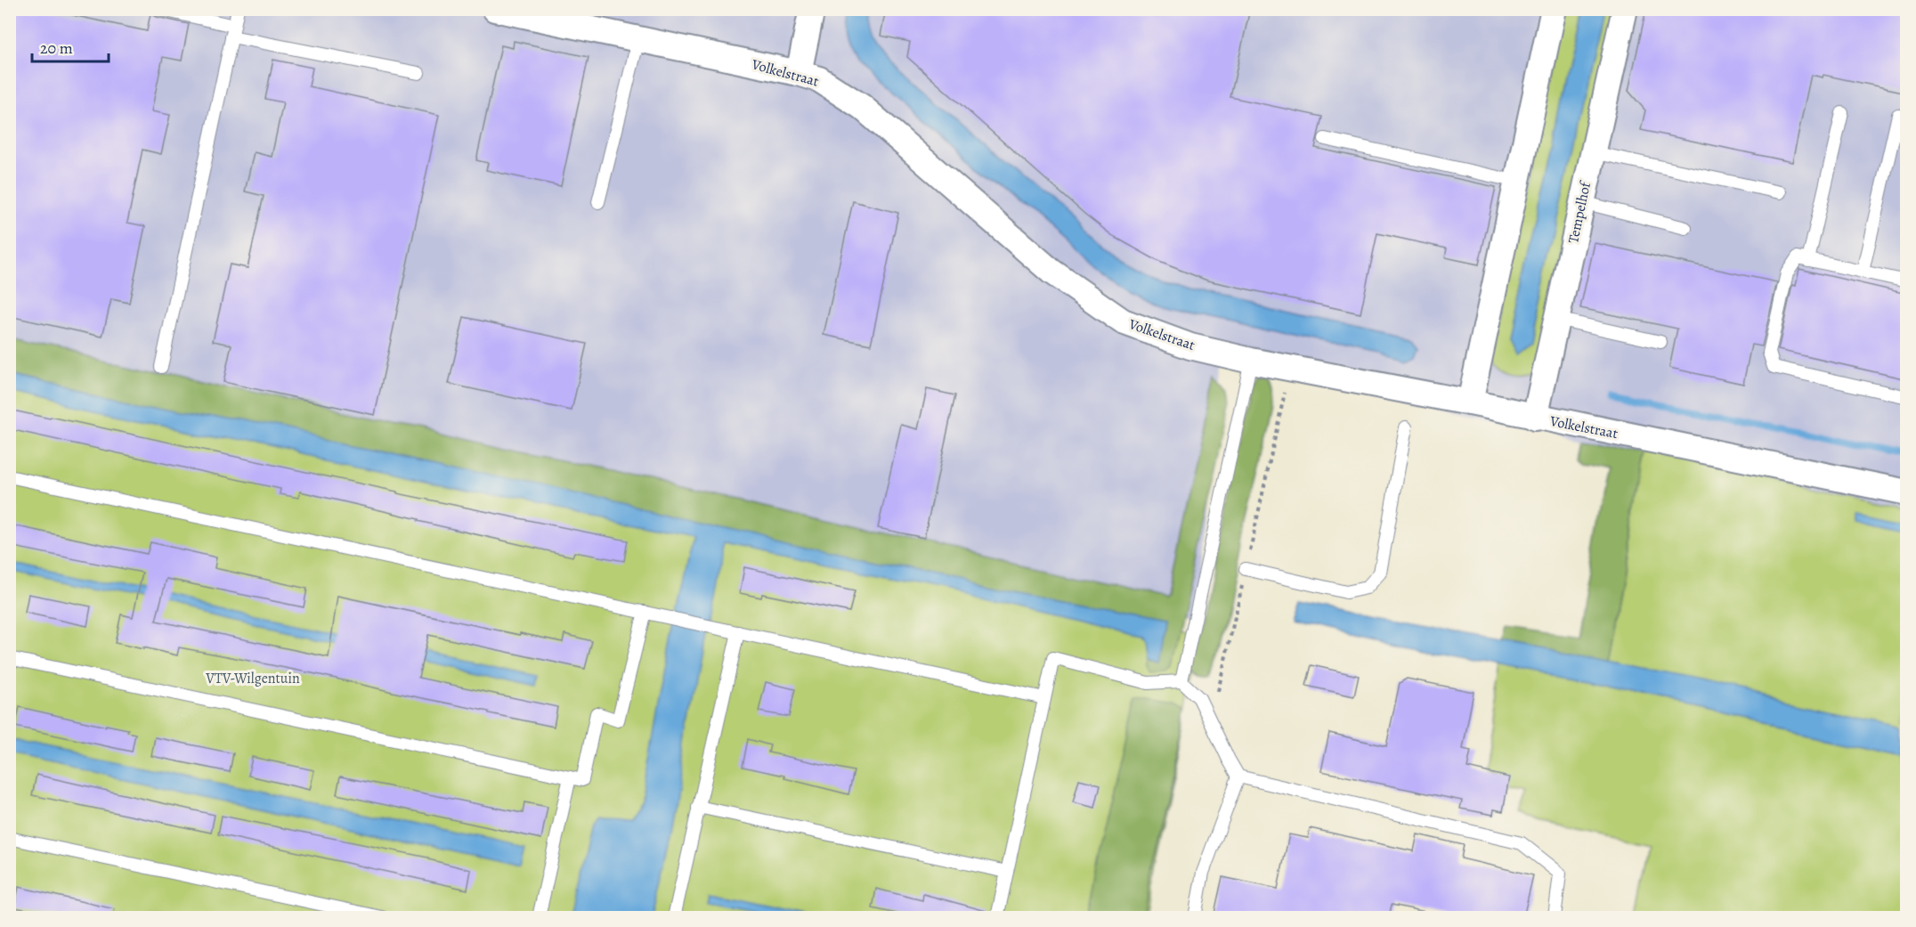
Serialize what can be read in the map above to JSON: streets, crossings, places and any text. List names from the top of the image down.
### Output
{
  "streets": {
    "street": ["Volkelstraat", "Tempelhof"]
  },
  "crossings": [
    ["Volkelstraat", "Tempelhof"]
  ],
  "parks": ["VTV-Wilgentuin"],
  "scale_bar": "20 m"
}
